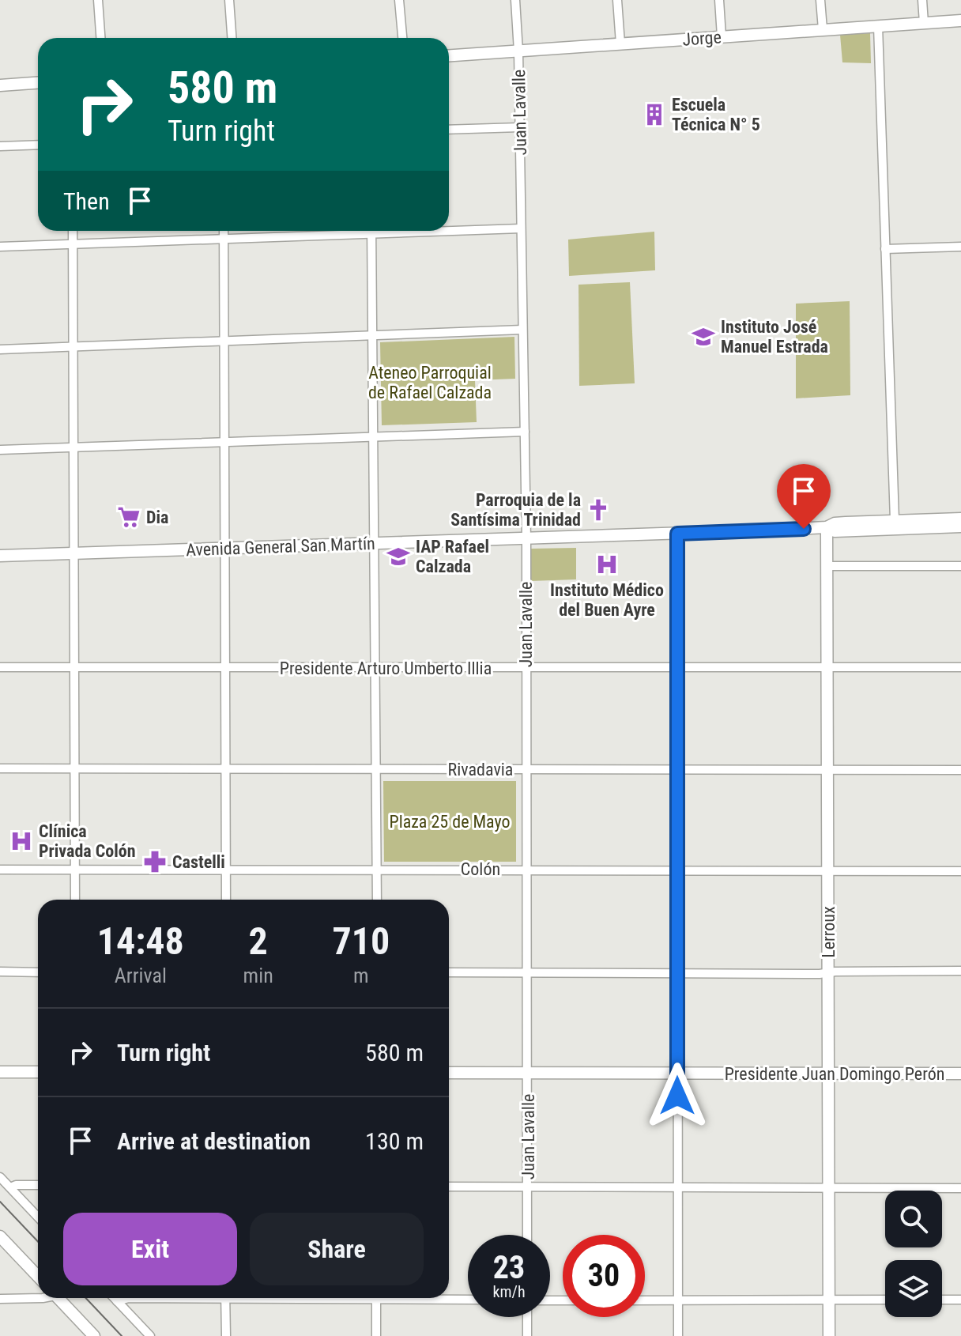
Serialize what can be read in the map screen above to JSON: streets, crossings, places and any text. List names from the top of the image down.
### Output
{
  "streets": {
    "street": [
      "Jorge",
      "Juan Lavalle",
      "Avenida General San Martín",
      "Presidente Arturo Umberto Illia",
      "Rivadavia",
      "Colón",
      "Lerroux",
      "Presidente Juan Domingo Perón"
    ]
  },
  "crossings": [
    ["Jorge", "Juan Lavalle"],
    ["Juan Lavalle", "Avenida General San Martín"],
    ["Juan Lavalle", "Presidente Arturo Umberto Illia"],
    ["Juan Lavalle", "Rivadavia"],
    ["Juan Lavalle", "Colón"],
    ["Juan Lavalle", "Presidente Juan Domingo Perón"],
    ["Avenida General San Martín", "Lerroux"],
    ["Presidente Arturo Umberto Illia", "Lerroux"],
    ["Rivadavia", "Lerroux"],
    ["Colón", "Lerroux"],
    ["Lerroux", "Presidente Juan Domingo Perón"]
  ],
  "parks": ["Ateneo Parroquial de Rafael Calzada", "Plaza 25 de Mayo"],
  "places": {
    "building": ["Escuela Técnica N° 5"],
    "school or university": ["Instituto José Manuel Estrada", "IAP Rafael Calzada"],
    "church": ["Parroquia de la Santísima Trinidad"],
    "supermarket": ["Dia"],
    "hospital": ["Instituto Médico del Buen Ayre", "Clínica Privada Colón"],
    "pharmacy": ["Castelli"]
  },
  "page": {
    "turn": ["580 m", "Turn right"],
    "then": "Then",
    "eta": [
      "14:48",
      "Arrival",
      "2",
      "min",
      "710",
      "m"
    ],
    "list": [
      {
        "name": "Turn right",
        "value": "580 m"
      },
      {
        "name": "Arrive at destination",
        "value": "130 m"
      }
    ],
    "buttons": ["Exit", "Share"],
    "speed": "23 km/h",
    "limit": "30"
  }
}
